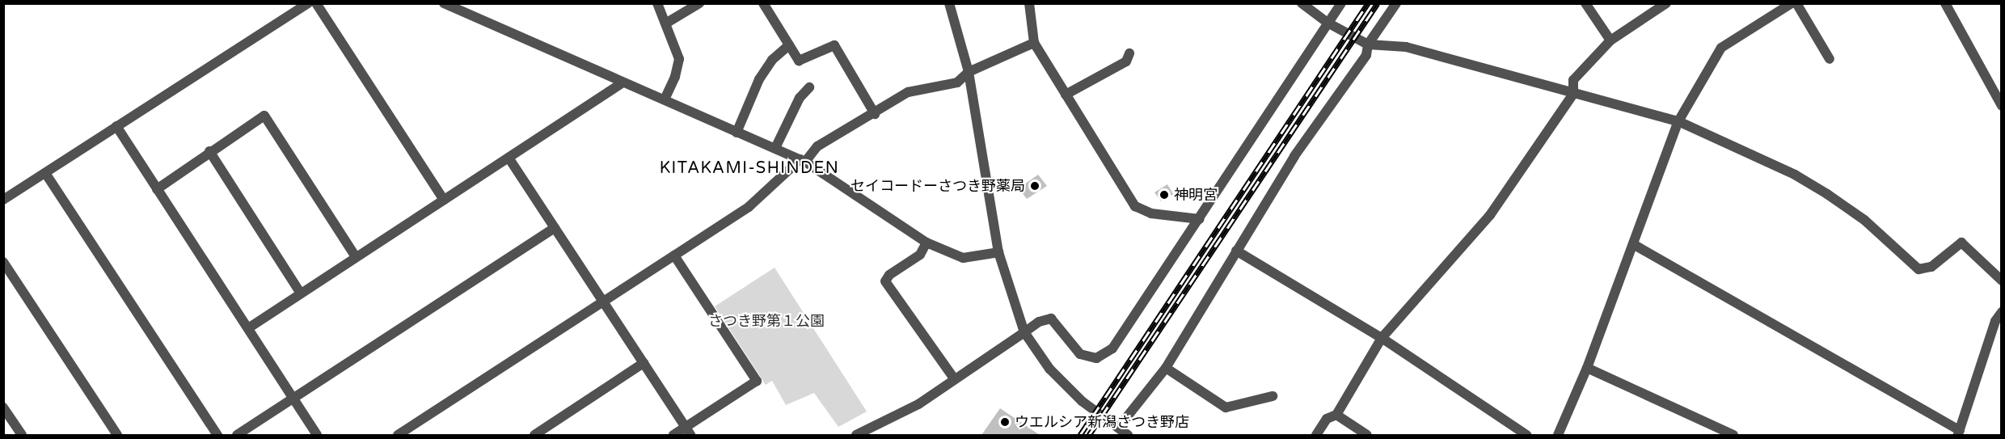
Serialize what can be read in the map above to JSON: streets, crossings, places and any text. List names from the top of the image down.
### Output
{
  "districts": ["KITAKAMI-SHINDEN"],
  "parks": ["さつき野第１公園"],
  "places": ["セイコードーさつき野薬局", "神明宮", "ウエルシア新潟さつき野店"]
}
